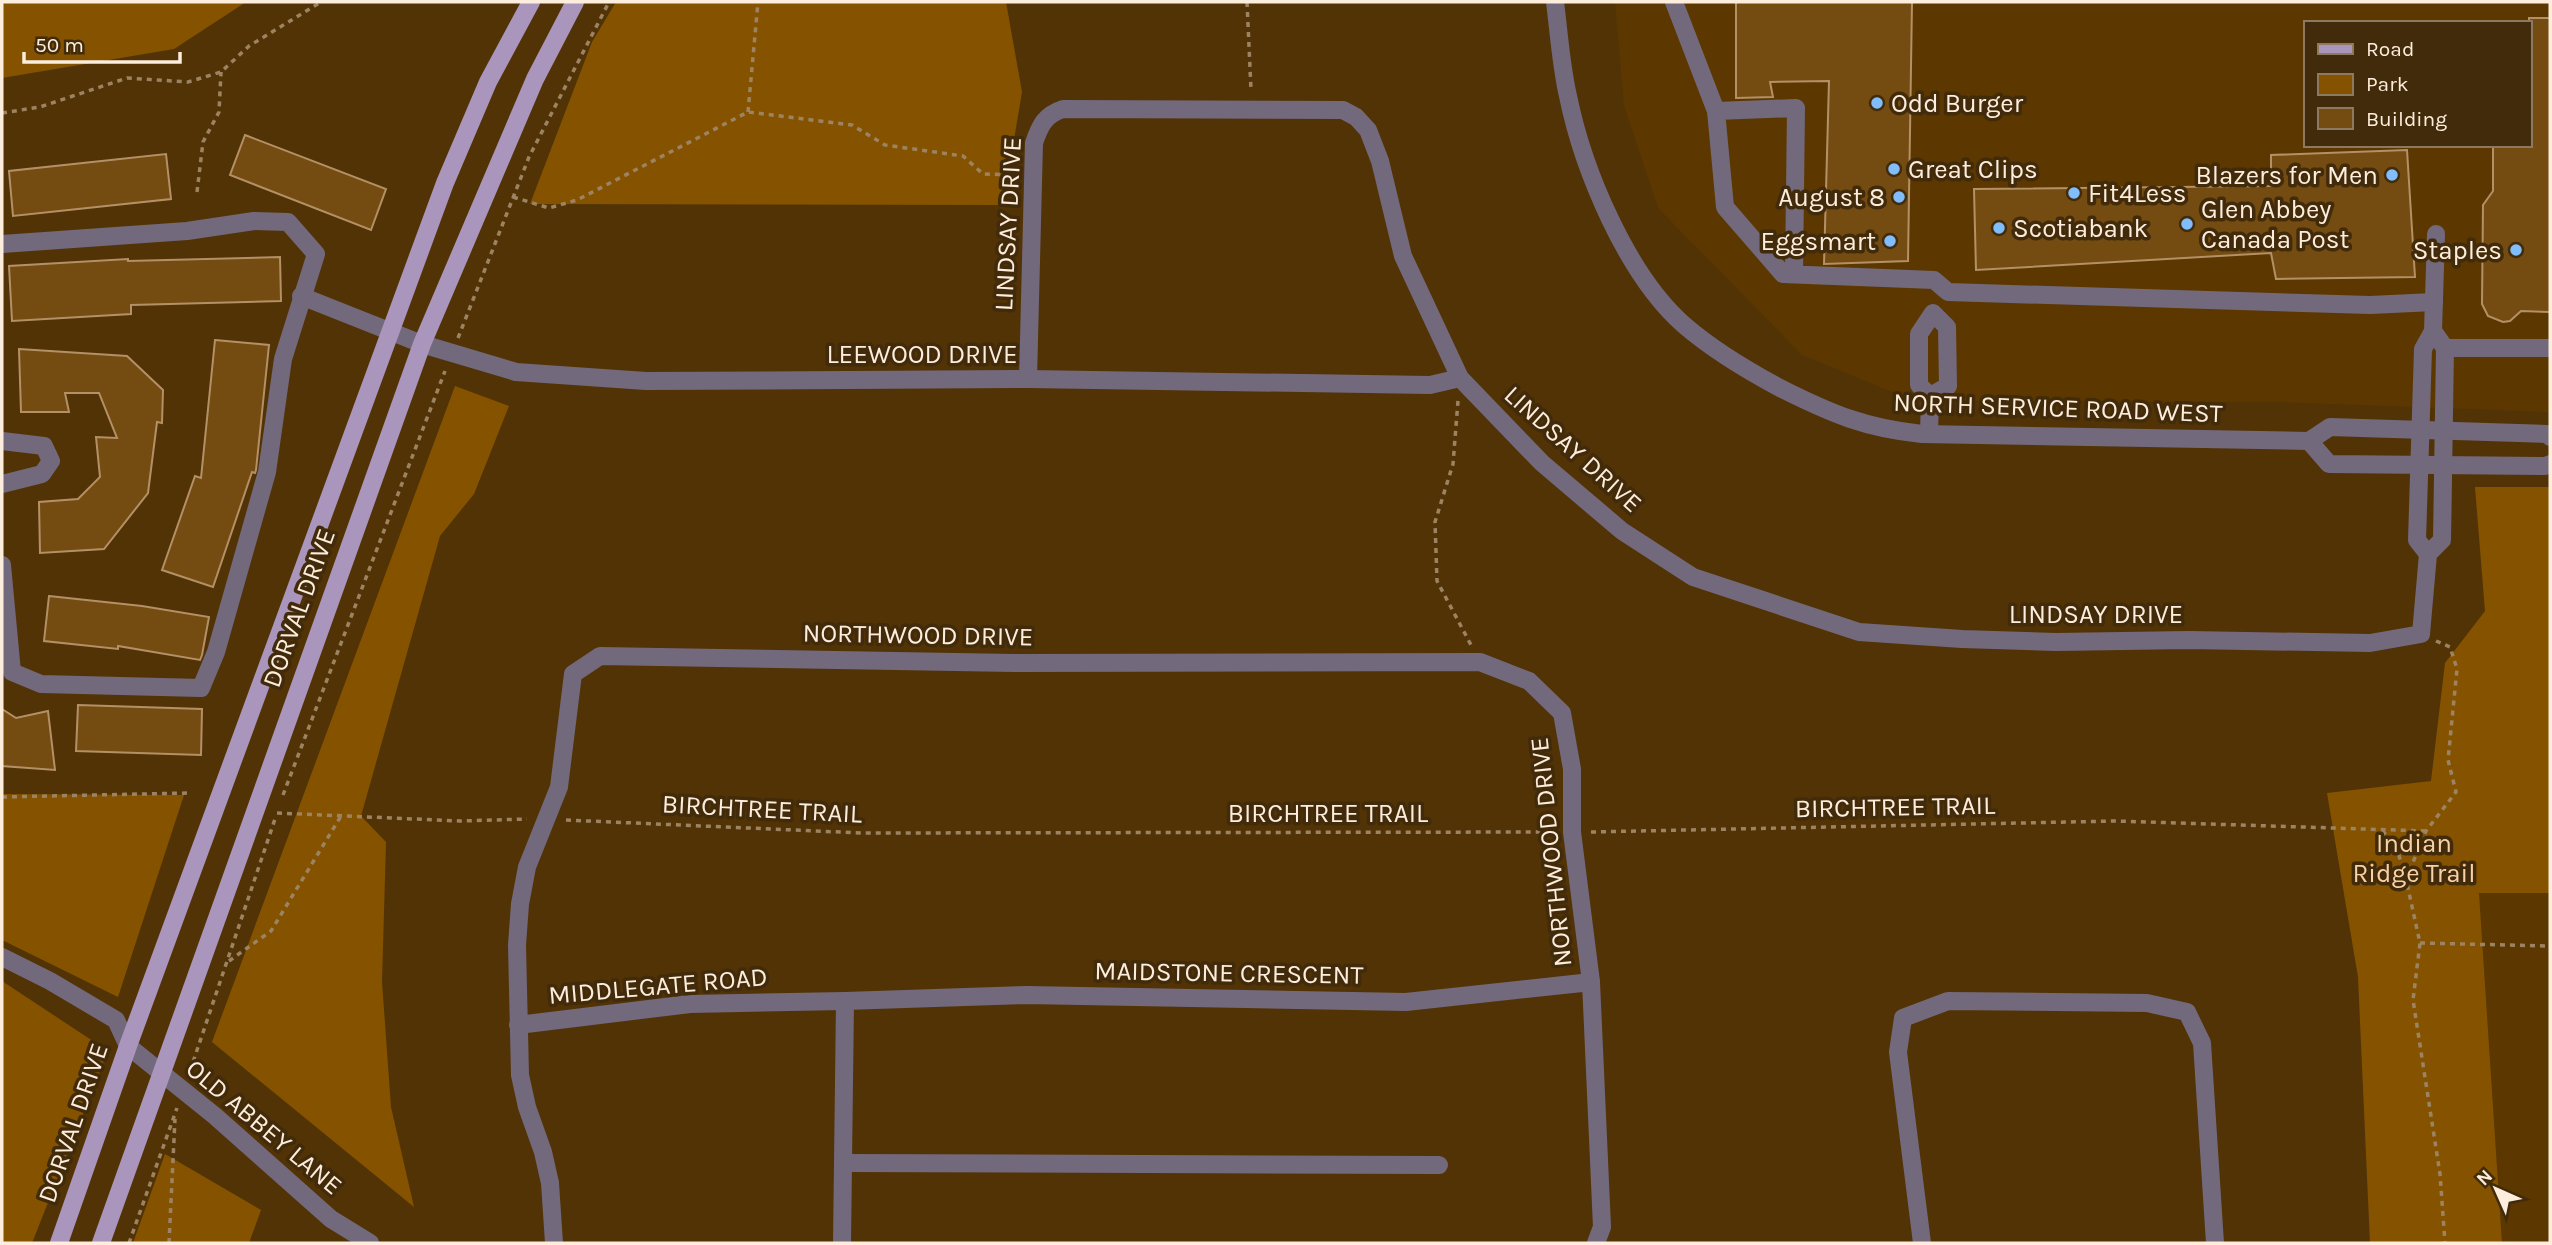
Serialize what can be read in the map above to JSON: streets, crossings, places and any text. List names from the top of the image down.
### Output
{
  "streets": {
    "main road": ["DORVAL DRIVE"],
    "street": [
      "LINDSAY DRIVE",
      "LEEWOOD DRIVE",
      "NORTH SERVICE ROAD WEST",
      "NORTHWOOD DRIVE",
      "MAIDSTONE CRESCENT",
      "MIDDLEGATE ROAD",
      "OLD ABBEY LANE"
    ],
    "path": ["BIRCHTREE TRAIL"]
  },
  "crossings": [
    ["LINDSAY DRIVE", "LEEWOOD DRIVE"],
    ["LEEWOOD DRIVE", "DORVAL DRIVE"],
    ["DORVAL DRIVE", "OLD ABBEY LANE"],
    ["NORTHWOOD DRIVE", "BIRCHTREE TRAIL"],
    ["NORTHWOOD DRIVE", "MAIDSTONE CRESCENT"],
    ["NORTHWOOD DRIVE", "MIDDLEGATE ROAD"],
    ["MAIDSTONE CRESCENT", "MIDDLEGATE ROAD"]
  ],
  "parks": ["Indian Ridge Trail"],
  "places": [
    "Odd Burger",
    "Great Clips",
    "Blazers for Men",
    "Fit4Less",
    "August 8",
    "Glen Abbey Canada Post",
    "Scotiabank",
    "Eggsmart",
    "Staples"
  ],
  "legend": ["Road", "Park", "Building"],
  "scale_bar": "50 m",
  "north": "top left"
}
